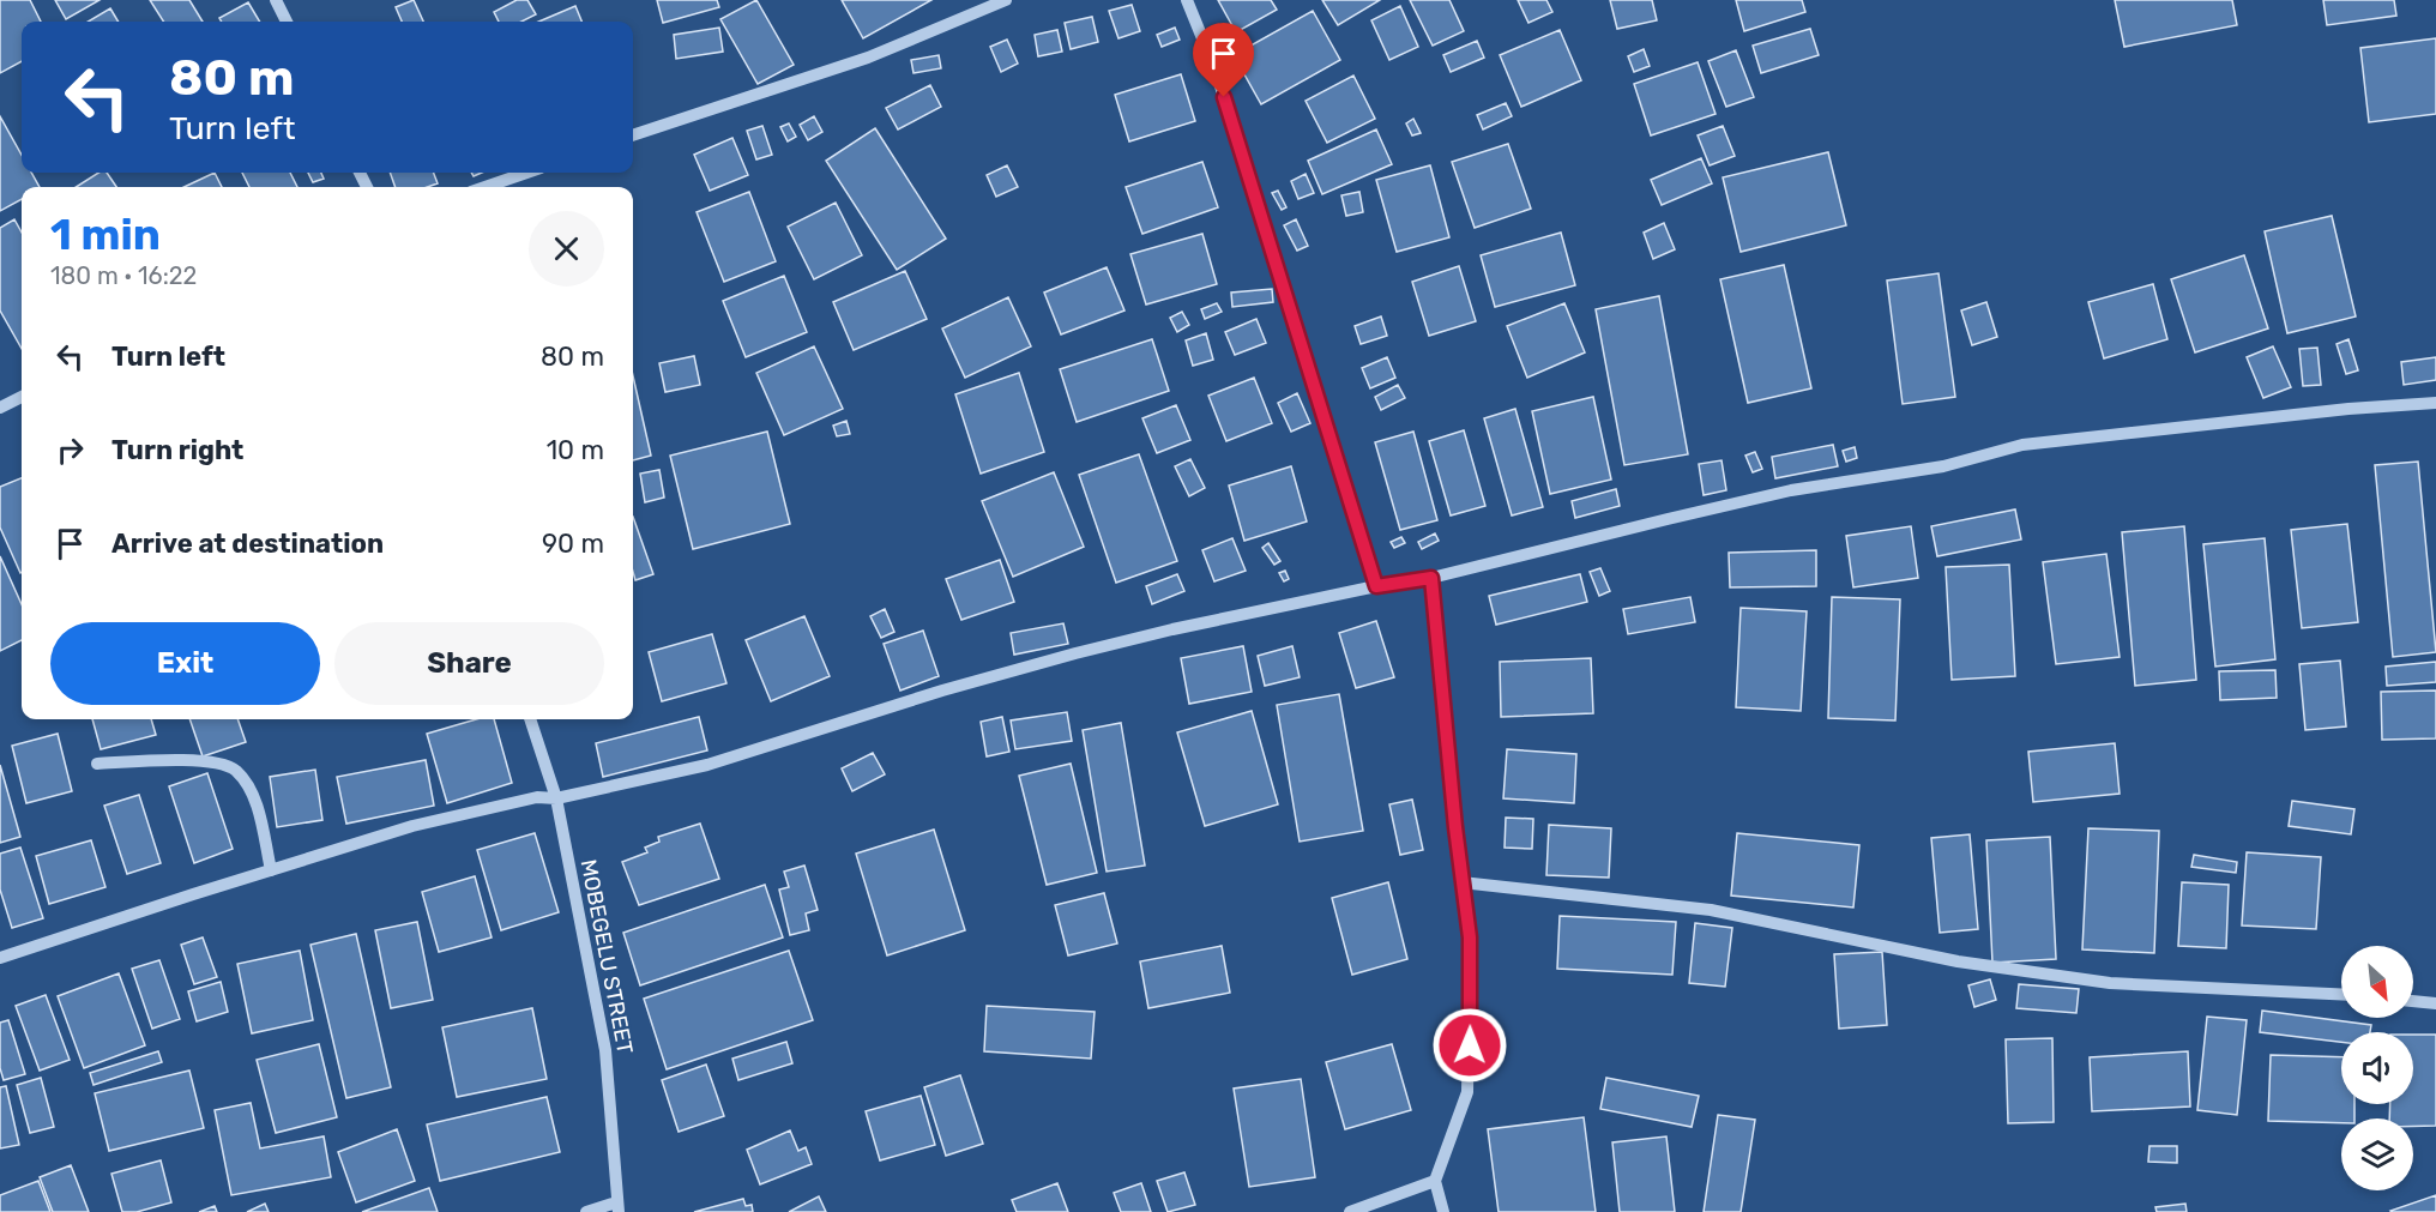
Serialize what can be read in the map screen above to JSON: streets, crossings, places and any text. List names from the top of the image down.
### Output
{
  "streets": {
    "street": ["MOBEGELU STREET"]
  },
  "north": "bottom right",
  "page": {
    "turn": ["80 m", "Turn left"],
    "heading": ["1 min", "180 m · 16:22"],
    "list": [
      {
        "name": "Turn left",
        "value": "80 m"
      },
      {
        "name": "Turn right",
        "value": "10 m"
      },
      {
        "name": "Arrive at destination",
        "value": "90 m"
      }
    ],
    "buttons": ["Exit", "Share"]
  }
}
